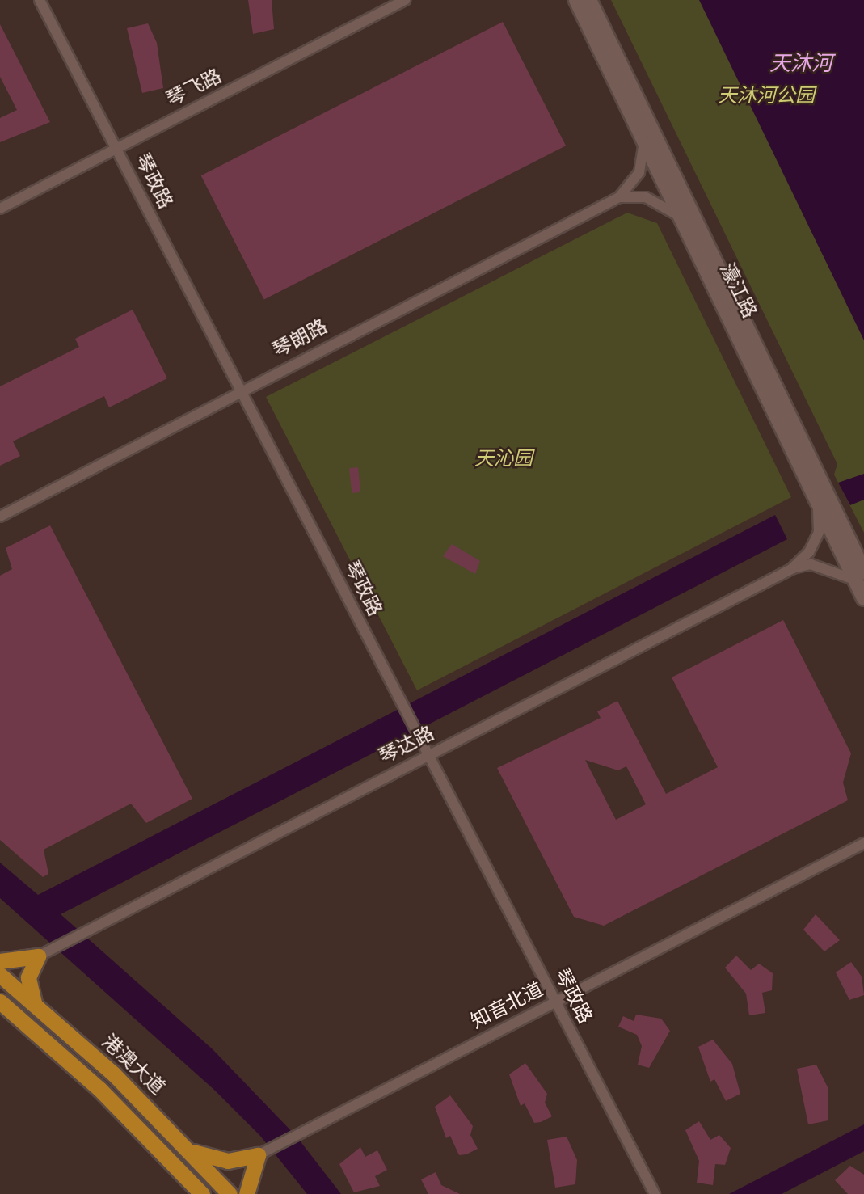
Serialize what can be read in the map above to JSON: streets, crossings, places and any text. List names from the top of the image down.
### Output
{
  "streets": {
    "main road": ["濠江路", "港澳大道"],
    "street": [
      "琴飞路",
      "琴政路",
      "琴朗路",
      "琴达路",
      "知音北道"
    ]
  },
  "crossings": [
    ["琴飞路", "琴政路"],
    ["琴政路", "琴朗路"],
    ["琴政路", "琴达路"],
    ["琴政路", "知音北道"]
  ],
  "water": ["天沐河"],
  "parks": ["天沐河公园", "天沁园"]
}
